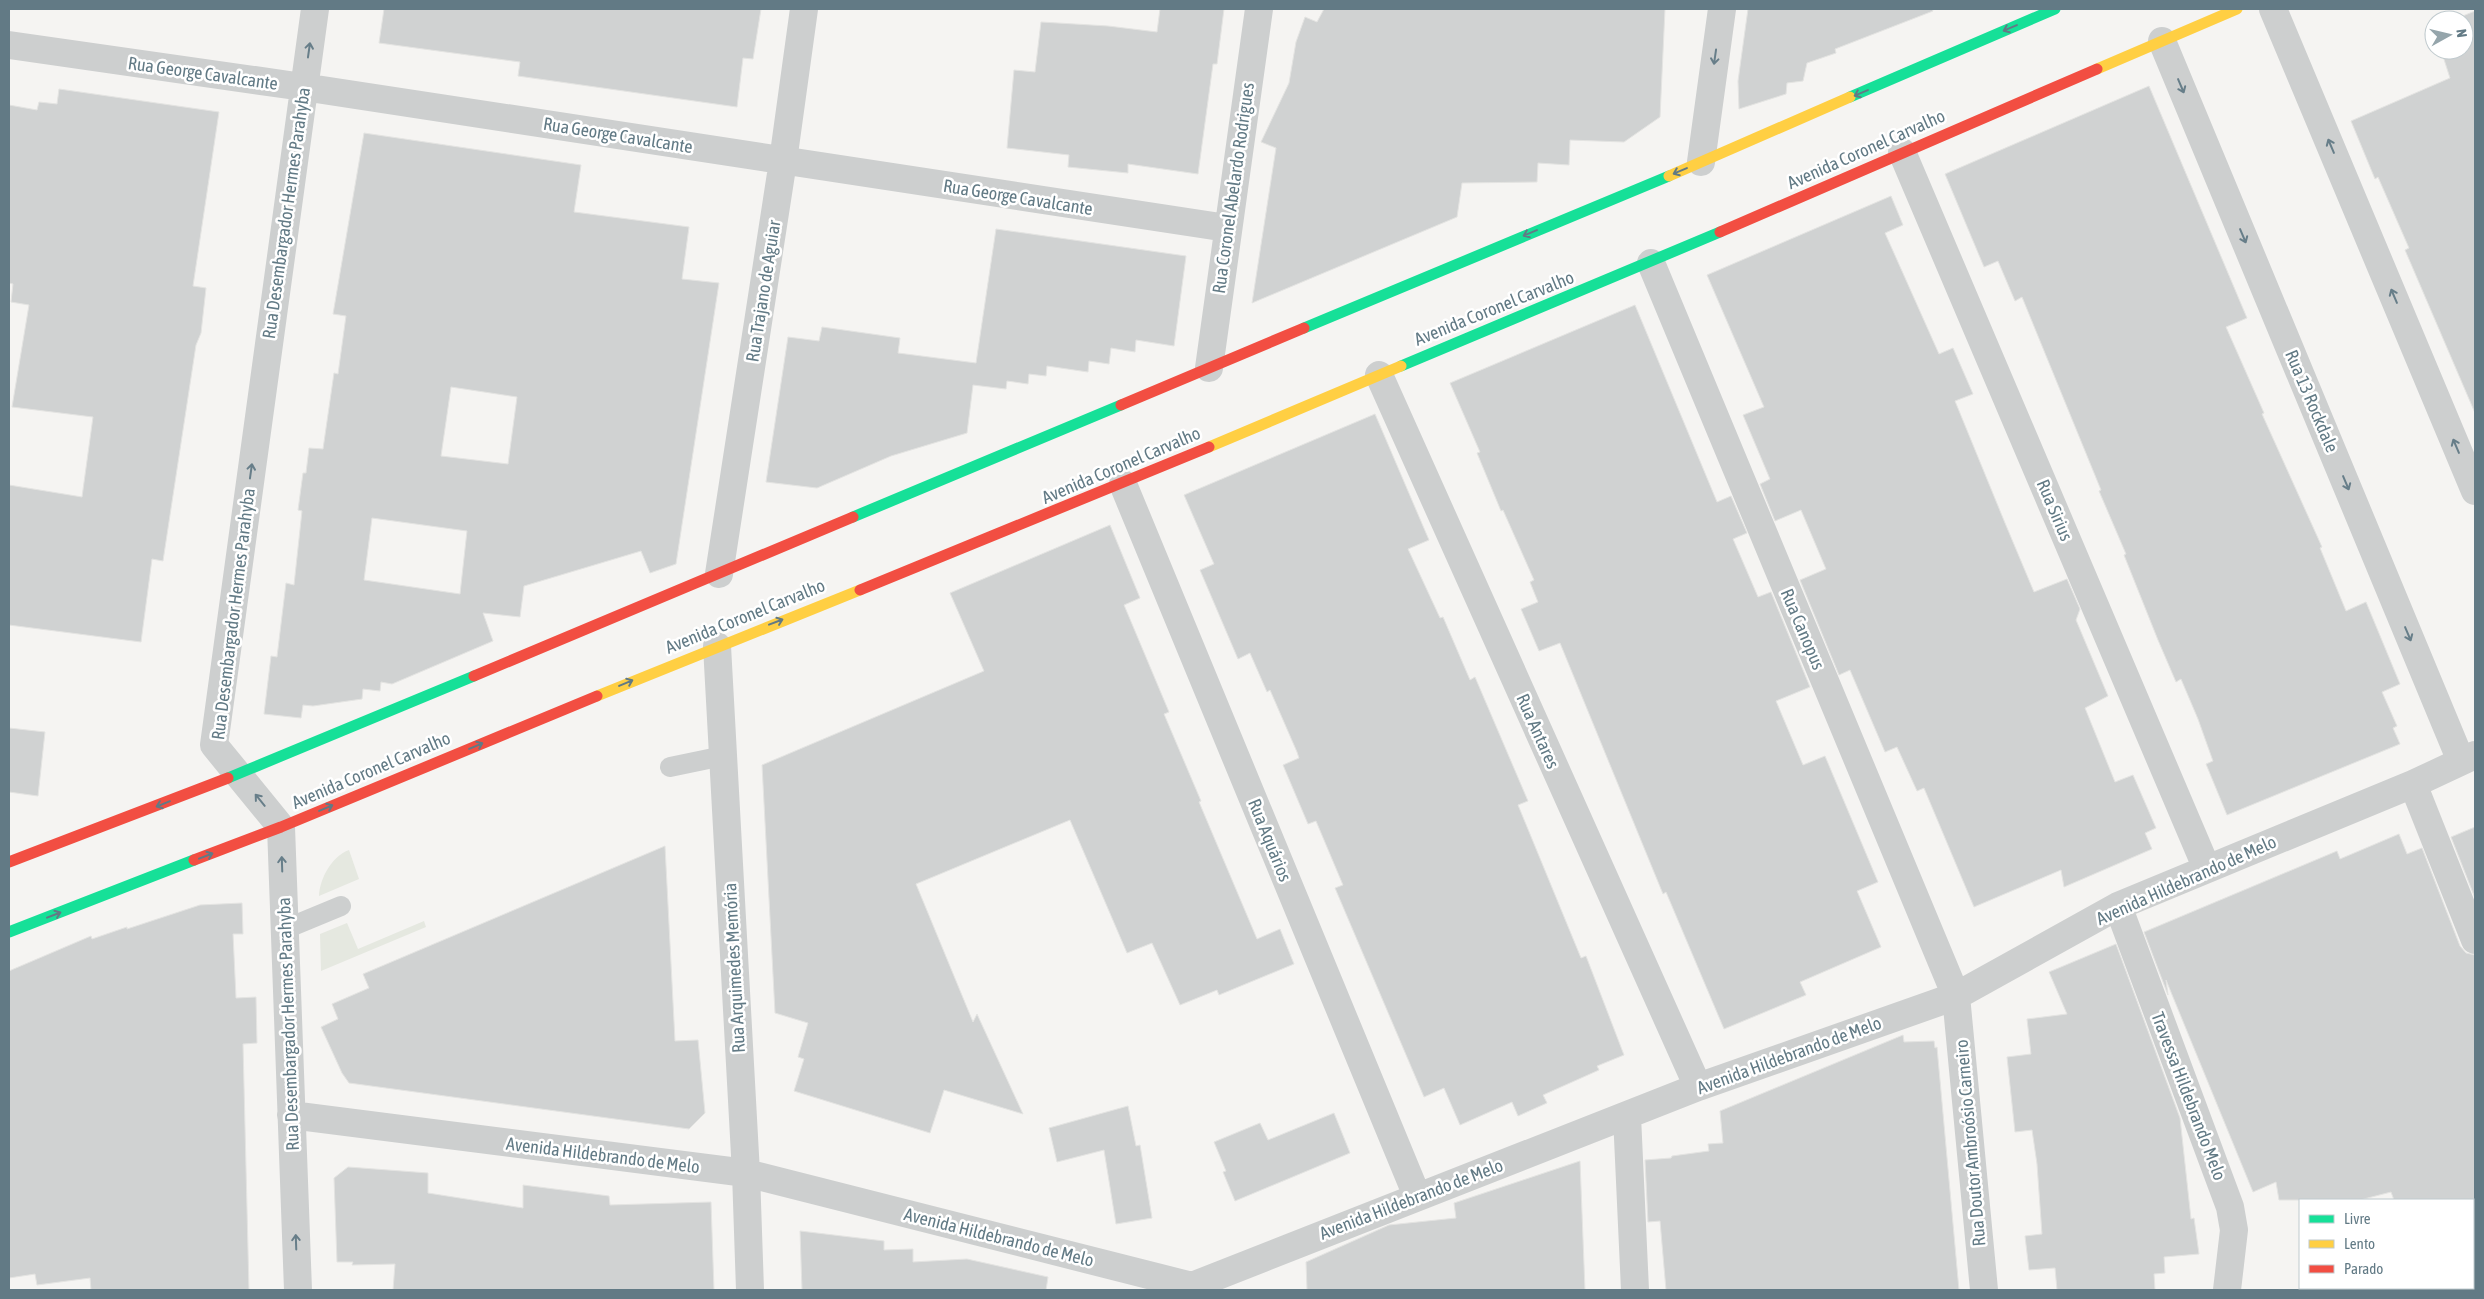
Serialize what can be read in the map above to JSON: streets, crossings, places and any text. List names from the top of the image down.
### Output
{
  "streets": {
    "main road": ["Avenida Coronel Carvalho"],
    "street": [
      "Rua George Cavalcante",
      "Rua Coronel Abelardo Rodrigues",
      "Rua Desembargador Hermes Parahyba",
      "Rua Trajano de Aguiar",
      "Rua 13 Rockdale",
      "Rua Sirius",
      "Rua Canopus",
      "Rua Antares",
      "Rua Aquários",
      "Avenida Hildebrando de Melo",
      "Rua Arquimedes Memória",
      "Travessa Hildebrando Melo",
      "Rua Doutor Ambroósio Carneiro"
    ]
  },
  "crossings": [
    ["Rua George Cavalcante", "Rua Coronel Abelardo Rodrigues"],
    ["Rua George Cavalcante", "Rua Desembargador Hermes Parahyba"],
    ["Rua George Cavalcante", "Rua Trajano de Aguiar"],
    ["Avenida Coronel Carvalho", "Rua Desembargador Hermes Parahyba"],
    ["Avenida Coronel Carvalho", "Rua 13 Rockdale"],
    ["Avenida Coronel Carvalho", "Rua Sirius"],
    ["Avenida Coronel Carvalho", "Rua Canopus"],
    ["Avenida Coronel Carvalho", "Rua Antares"],
    ["Avenida Coronel Carvalho", "Rua Aquários"],
    ["Avenida Coronel Carvalho", "Rua Arquimedes Memória"],
    ["Rua Desembargador Hermes Parahyba", "Avenida Hildebrando de Melo"],
    ["Rua 13 Rockdale", "Avenida Hildebrando de Melo"],
    ["Rua Sirius", "Avenida Hildebrando de Melo"],
    ["Rua Canopus", "Avenida Hildebrando de Melo"],
    ["Rua Canopus", "Rua Doutor Ambroósio Carneiro"],
    ["Rua Antares", "Avenida Hildebrando de Melo"],
    ["Rua Aquários", "Avenida Hildebrando de Melo"],
    ["Avenida Hildebrando de Melo", "Rua Arquimedes Memória"],
    ["Avenida Hildebrando de Melo", "Travessa Hildebrando Melo"],
    ["Avenida Hildebrando de Melo", "Rua Doutor Ambroósio Carneiro"]
  ],
  "one_way": ["Rua Desembargador Hermes Parahyba"],
  "legend": ["Livre", "Lento", "Parado"],
  "north": "right"
}
